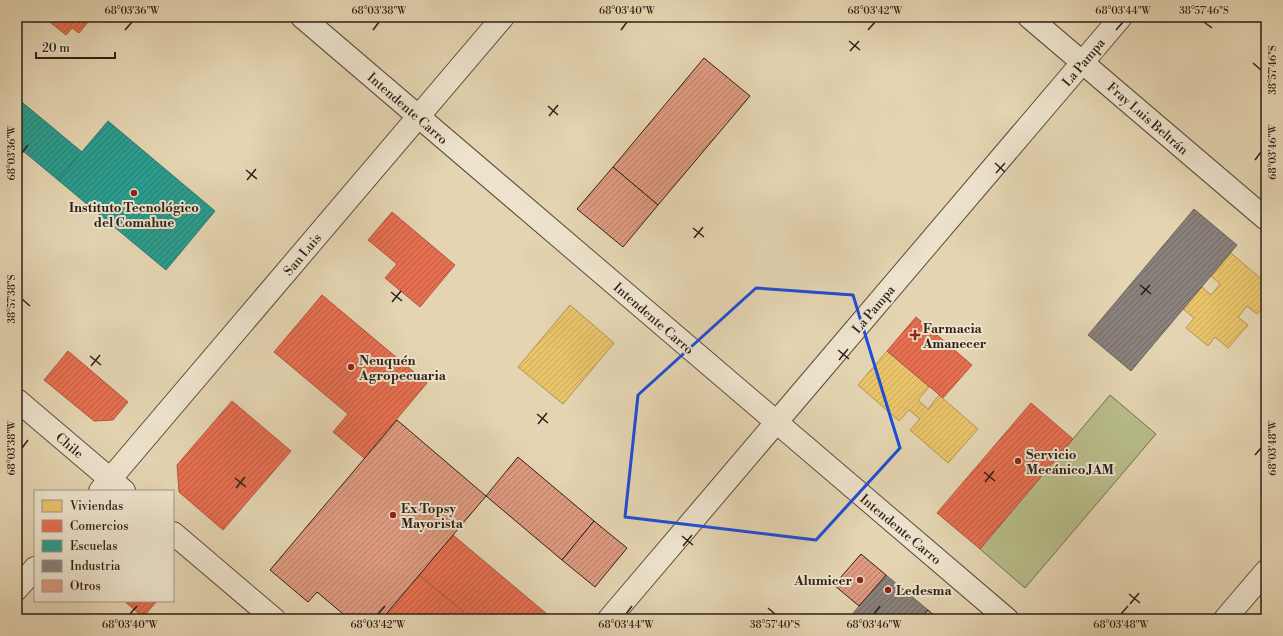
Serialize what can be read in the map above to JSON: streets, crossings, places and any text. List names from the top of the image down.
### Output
{
  "streets": {
    "street": [
      "La Pampa",
      "Intendente Carro",
      "Fray Luis Beltrán",
      "San Luis",
      "Chile"
    ]
  },
  "crossings": [
    ["La Pampa", "Intendente Carro"],
    ["La Pampa", "Fray Luis Beltrán"],
    ["Intendente Carro", "San Luis"],
    ["San Luis", "Chile"]
  ],
  "places": {
    "other": [
      "Instituto Tecnológico del Comahue",
      "Neuquén Agropecuaria",
      "Servicio Mecánico JAM",
      "Ex Topsy Mayorista",
      "Alumicer",
      "Ledesma"
    ],
    "health": ["Farmacia Amanecer"]
  },
  "legend": [
    "Viviendas",
    "Comercios",
    "Escuelas",
    "Industria",
    "Otros"
  ],
  "scale_bar": "20 m",
  "coordinates": [
    "68°03'36\"W",
    "68°03'38\"W",
    "68°03'40\"W",
    "68°03'42\"W",
    "68°03'44\"W",
    "38°57'46\"S",
    "68°03'46\"W",
    "38°57'38\"S",
    "68°03'48\"W",
    "38°57'40\"S"
  ]
}
